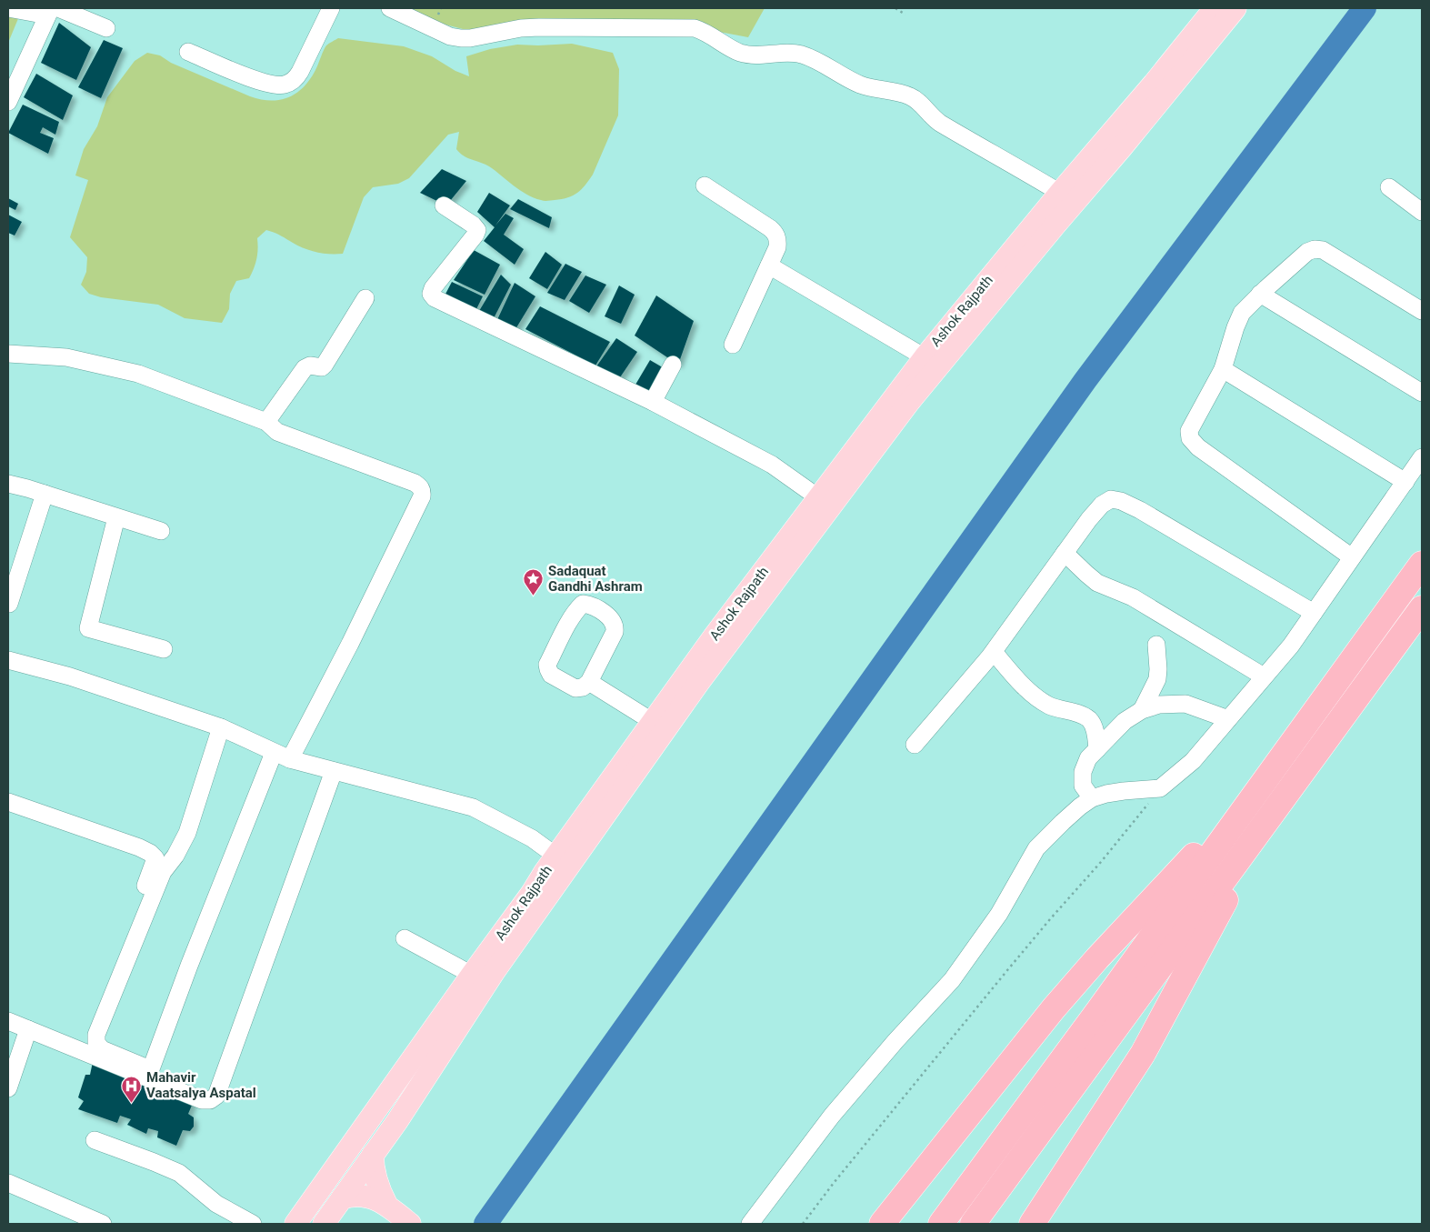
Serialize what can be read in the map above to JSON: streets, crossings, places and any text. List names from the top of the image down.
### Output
{
  "streets": {
    "main road": ["Ashok Rajpath"]
  },
  "places": {
    "place": ["Sadaquat Gandhi Ashram"],
    "hospital": ["Mahavir Vaatsalya Aspatal"]
  }
}
